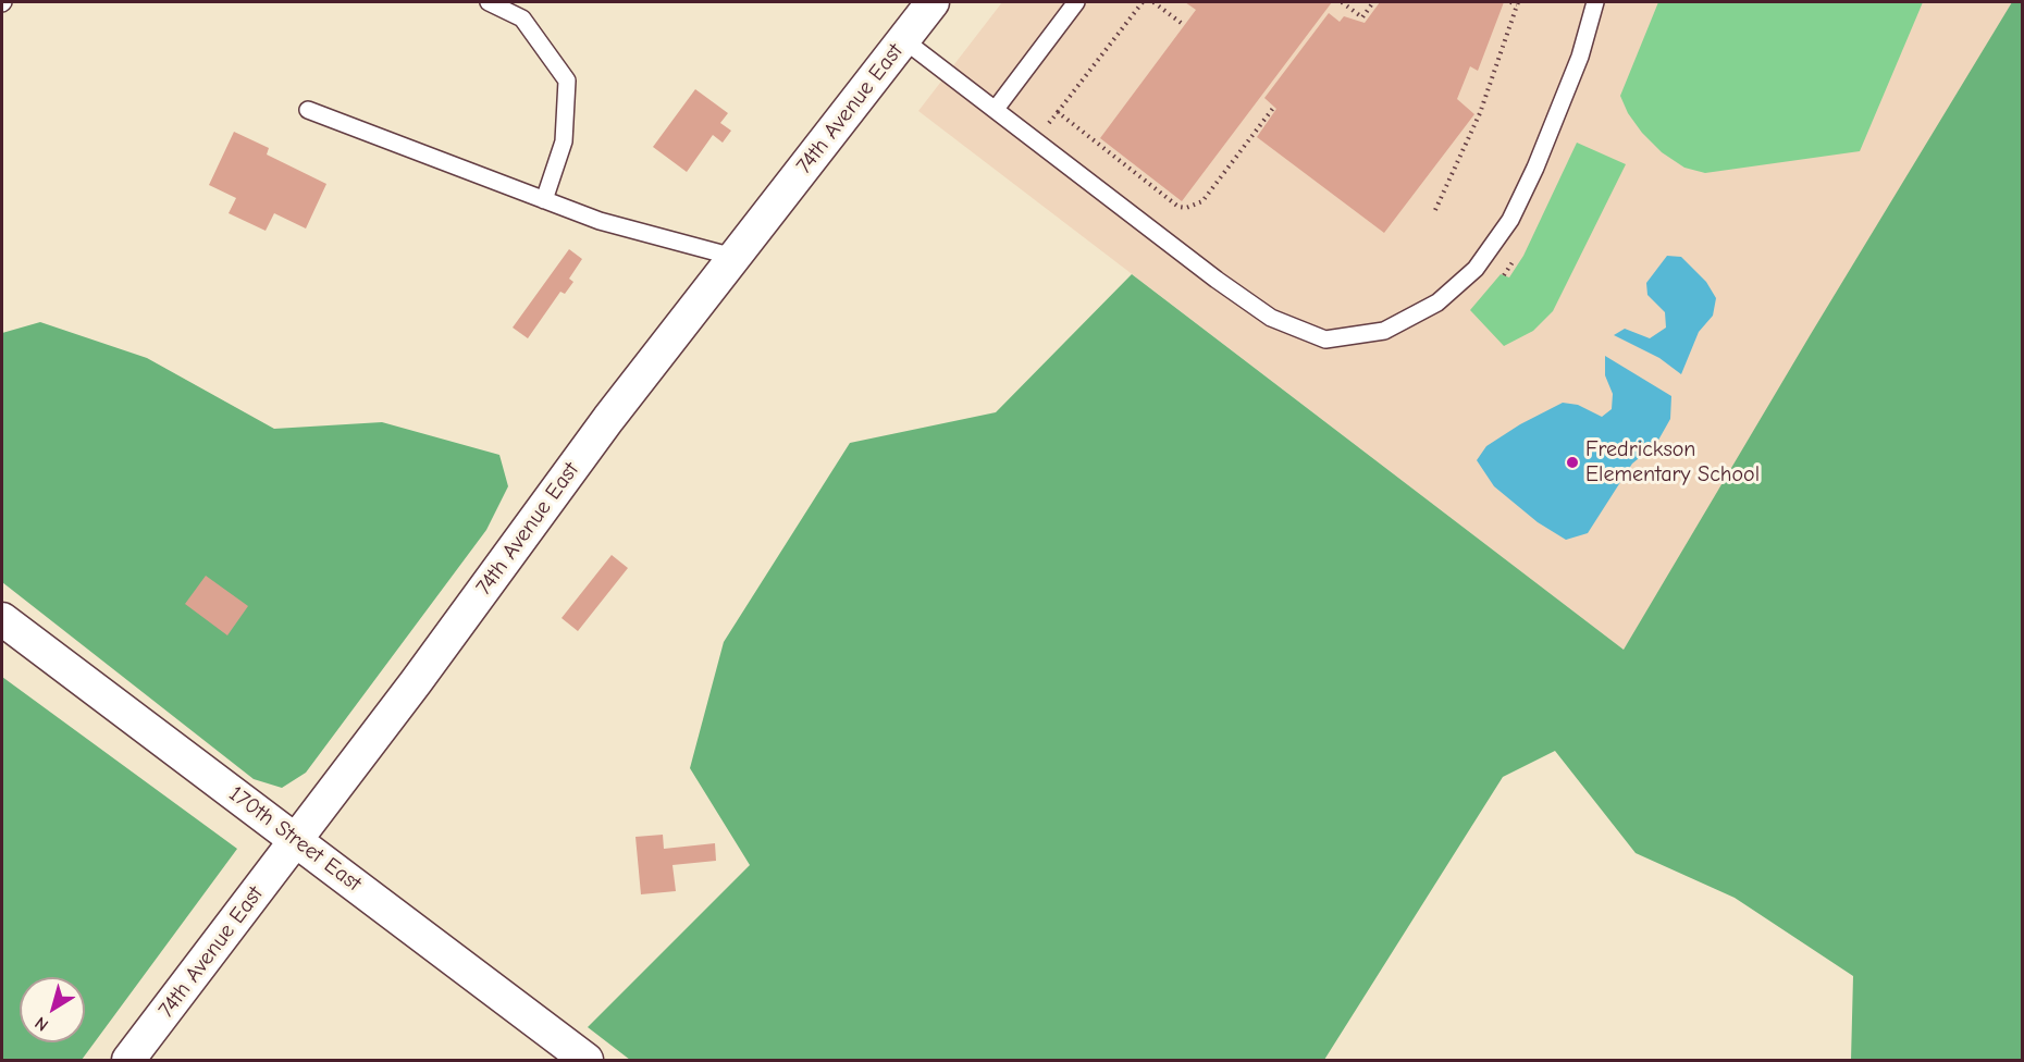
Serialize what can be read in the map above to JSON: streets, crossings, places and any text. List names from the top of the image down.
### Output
{
  "streets": {
    "street": ["74th Avenue East", "170th Street East"]
  },
  "crossings": [
    ["74th Avenue East", "170th Street East"]
  ],
  "places": ["Fredrickson Elementary School"],
  "north": "bottom left"
}
